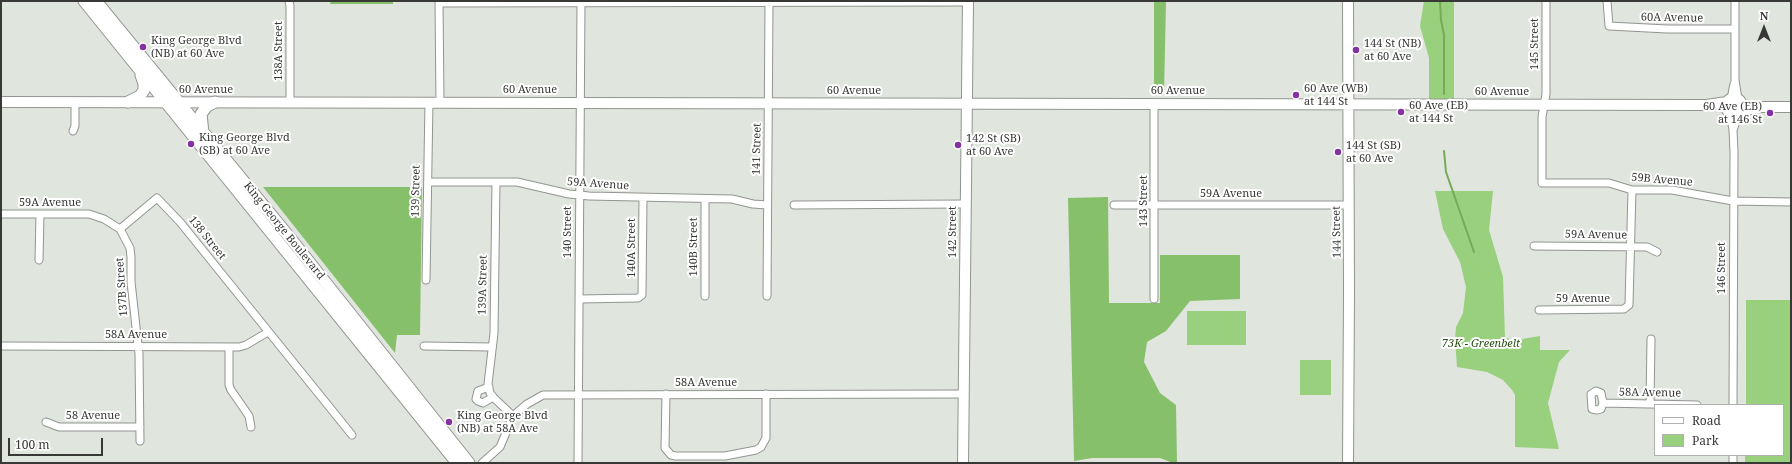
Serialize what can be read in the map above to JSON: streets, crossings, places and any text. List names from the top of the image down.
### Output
{
  "streets": {
    "main road": ["King George Boulevard"],
    "street": [
      "60A Avenue",
      "145 Street",
      "138A Street",
      "60 Avenue",
      "141 Street",
      "59B Avenue",
      "59A Avenue",
      "139 Street",
      "143 Street",
      "140 Street",
      "142 Street",
      "144 Street",
      "138 Street",
      "140B Street",
      "140A Street",
      "146 Street",
      "139A Street",
      "137B Street",
      "59 Avenue",
      "58A Avenue",
      "58 Avenue"
    ]
  },
  "crossings": [
    ["60A Avenue", "146 Street"],
    ["145 Street", "60 Avenue"],
    ["145 Street", "59B Avenue"],
    ["138A Street", "60 Avenue"],
    ["60 Avenue", "141 Street"],
    ["60 Avenue", "139 Street"],
    ["60 Avenue", "143 Street"],
    ["60 Avenue", "King George Boulevard"],
    ["60 Avenue", "140 Street"],
    ["60 Avenue", "142 Street"],
    ["60 Avenue", "144 Street"],
    ["60 Avenue", "146 Street"],
    ["141 Street", "59A Avenue"],
    ["59B Avenue", "146 Street"],
    ["59A Avenue", "139 Street"],
    ["59A Avenue", "143 Street"],
    ["59A Avenue", "140 Street"],
    ["59A Avenue", "144 Street"],
    ["59A Avenue", "138 Street"],
    ["59A Avenue", "140B Street"],
    ["59A Avenue", "140A Street"],
    ["59A Avenue", "139A Street"],
    ["59A Avenue", "137B Street"],
    ["59A Avenue", "59 Avenue"],
    ["140 Street", "140A Street"],
    ["140 Street", "58A Avenue"],
    ["142 Street", "58A Avenue"],
    ["138 Street", "137B Street"],
    ["138 Street", "58A Avenue"],
    ["139A Street", "58A Avenue"],
    ["137B Street", "58A Avenue"],
    ["137B Street", "58 Avenue"]
  ],
  "parks": ["73K - Greenbelt"],
  "places": [
    "King George Blvd (NB) at 60 Ave",
    "144 St (NB) at 60 Ave",
    "60 Ave (WB) at 144 St",
    "60 Ave (EB) at 144 St",
    "60 Ave (EB) at 146 St",
    "King George Blvd (SB) at 60 Ave",
    "142 St (SB) at 60 Ave",
    "144 St (SB) at 60 Ave",
    "King George Blvd (NB) at 58A Ave"
  ],
  "legend": ["Road", "Park"],
  "scale_bar": "100 m",
  "north": "top"
}
